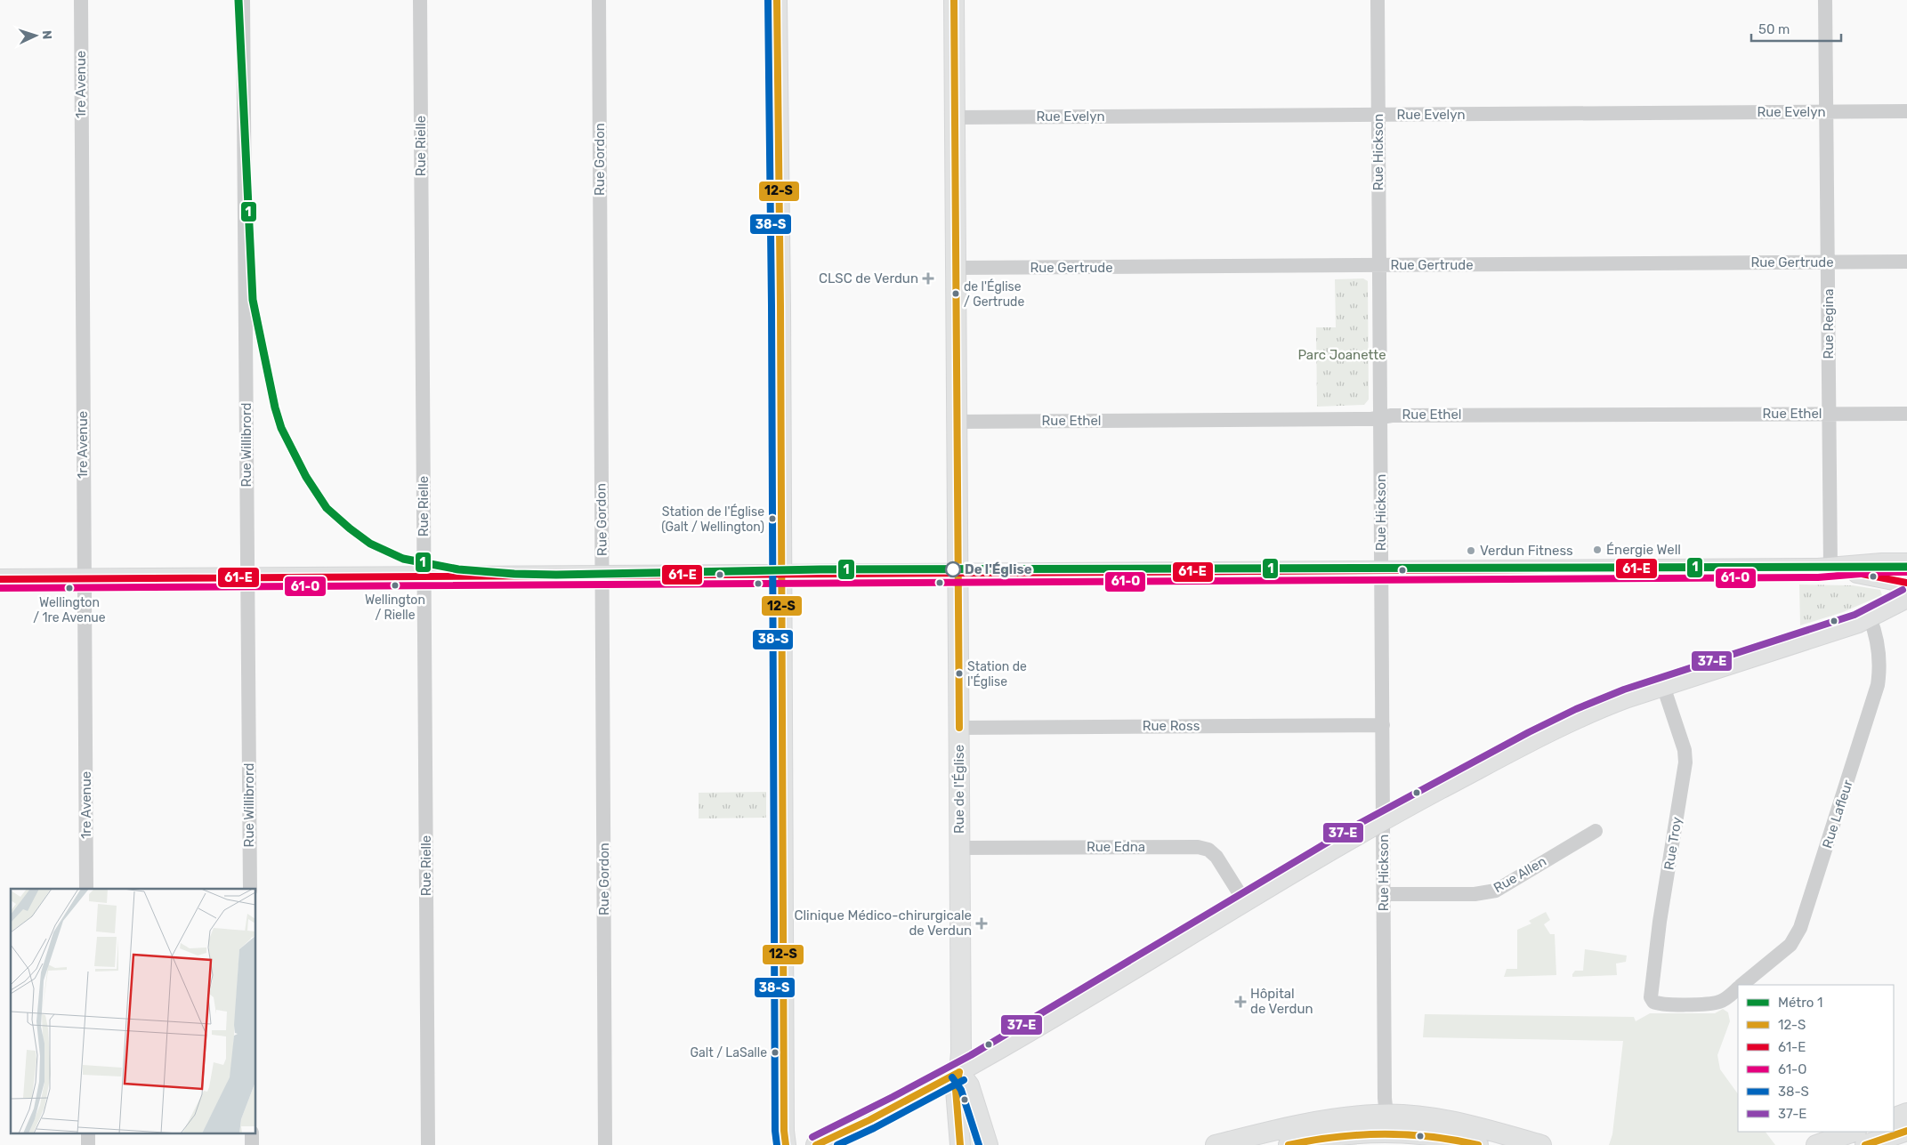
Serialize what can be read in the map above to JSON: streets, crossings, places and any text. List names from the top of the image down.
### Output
{
  "streets": {
    "main road": ["Rue de l'Église"],
    "street": [
      "1re Avenue",
      "Rue Evelyn",
      "Rue Rielle",
      "Rue Hickson",
      "Rue Gordon",
      "Rue Gertrude",
      "Rue Regina",
      "Rue Ethel",
      "Rue Willibrord",
      "Rue Ross",
      "Rue Lafleur",
      "Rue Troy",
      "Rue Edna",
      "Rue Allen"
    ]
  },
  "crossings": [
    ["Rue Evelyn", "Rue Hickson"],
    ["Rue Evelyn", "Rue Regina"],
    ["Rue Evelyn", "Rue de l'Église"],
    ["Rue Hickson", "Rue Gertrude"],
    ["Rue Hickson", "Rue Ethel"],
    ["Rue Hickson", "Rue Ross"],
    ["Rue Hickson", "Rue Allen"],
    ["Rue Gertrude", "Rue Regina"],
    ["Rue Gertrude", "Rue de l'Église"],
    ["Rue Regina", "Rue Ethel"],
    ["Rue Ethel", "Rue de l'Église"],
    ["Rue Ross", "Rue de l'Église"],
    ["Rue de l'Église", "Rue Edna"],
    ["Rue Lafleur", "Rue Troy"]
  ],
  "parks": ["Parc Joanette"],
  "places": {
    "health": ["CLSC de Verdun", "Clinique Médico-chirurgicale de Verdun", "Hôpital de Verdun"],
    "other": [
      "de l'Église / Gertrude",
      "Station de l'Église (Galt / Wellington)",
      "Énergie Well",
      "Verdun Fitness",
      "De l'Église",
      "Wellington / Rielle",
      "Wellington / 1re Avenue",
      "Station de l'Église",
      "Galt / LaSalle"
    ]
  },
  "lines": [
    "metro line 1",
    "transit line 12-S",
    "transit line 38-S",
    "transit line 61-E",
    "transit line 61-O",
    "transit line 37-E"
  ],
  "legend": [
    "Métro 1",
    "12-S",
    "61-E",
    "61-O",
    "38-S",
    "37-E"
  ],
  "scale_bar": "50 m",
  "north": "right"
}
